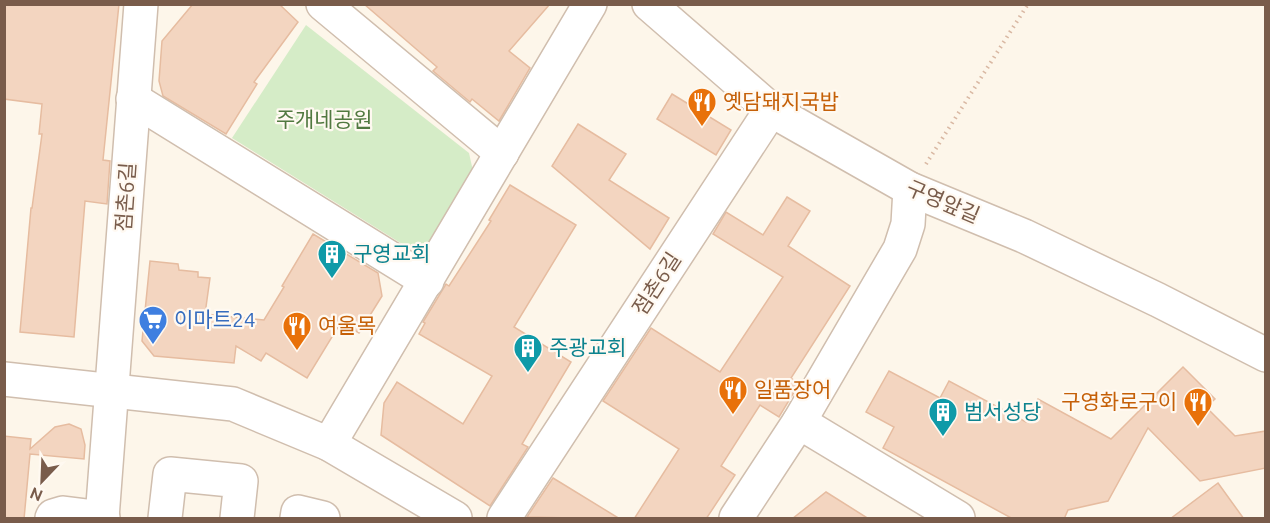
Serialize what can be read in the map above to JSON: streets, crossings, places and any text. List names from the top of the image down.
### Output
{
  "streets": {
    "street": ["점촌6길", "구영앞길"]
  },
  "crossings": [
    ["점촌6길", "구영앞길"]
  ],
  "parks": ["주개네공원"],
  "places": {
    "restaurant": [
      "옛담돼지국밥",
      "여울목",
      "일품장어",
      "구영화로구이"
    ],
    "building": ["구영교회", "주광교회", "범서성당"],
    "supermarket": ["이마트24"]
  },
  "north": "bottom left"
}
